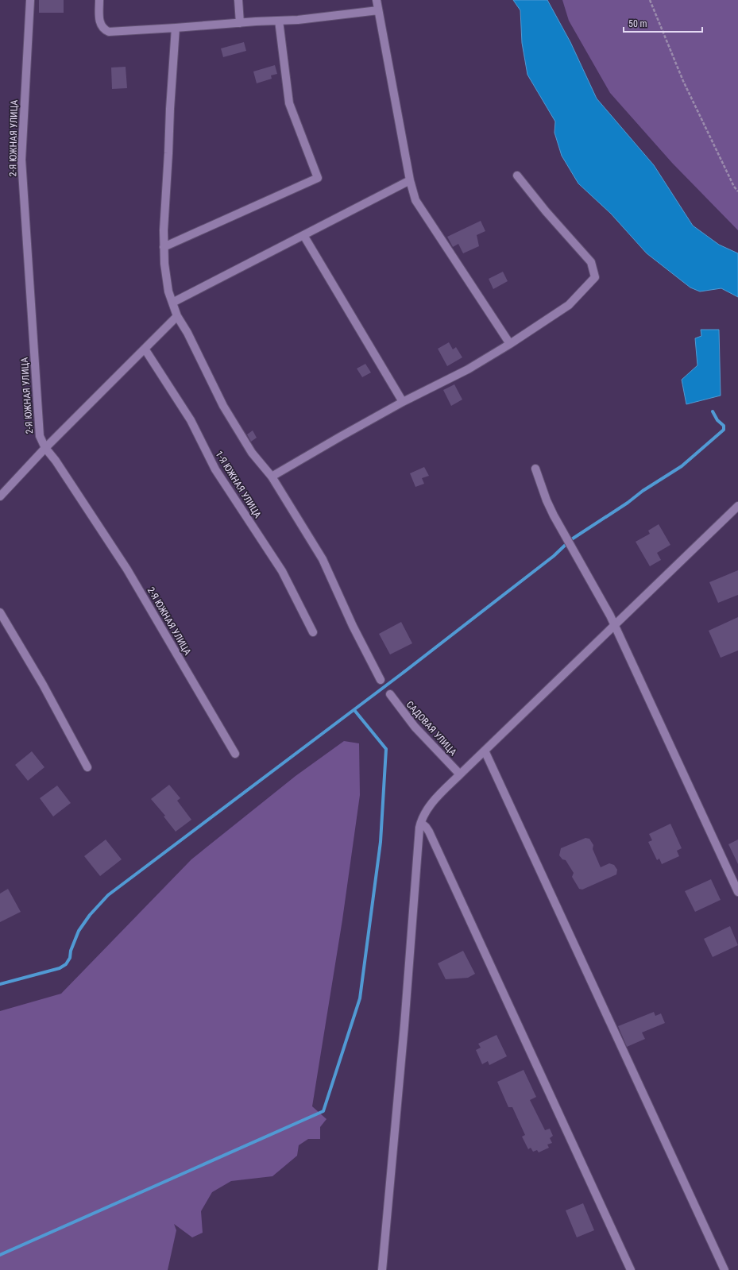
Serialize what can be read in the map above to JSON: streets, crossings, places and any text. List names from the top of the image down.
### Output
{
  "streets": {
    "street": ["2-Я ЮЖНАЯ УЛИЦА", "1-Я ЮЖНАЯ УЛИЦА", "САДОВАЯ УЛИЦА"]
  },
  "scale_bar": "50 m"
}
